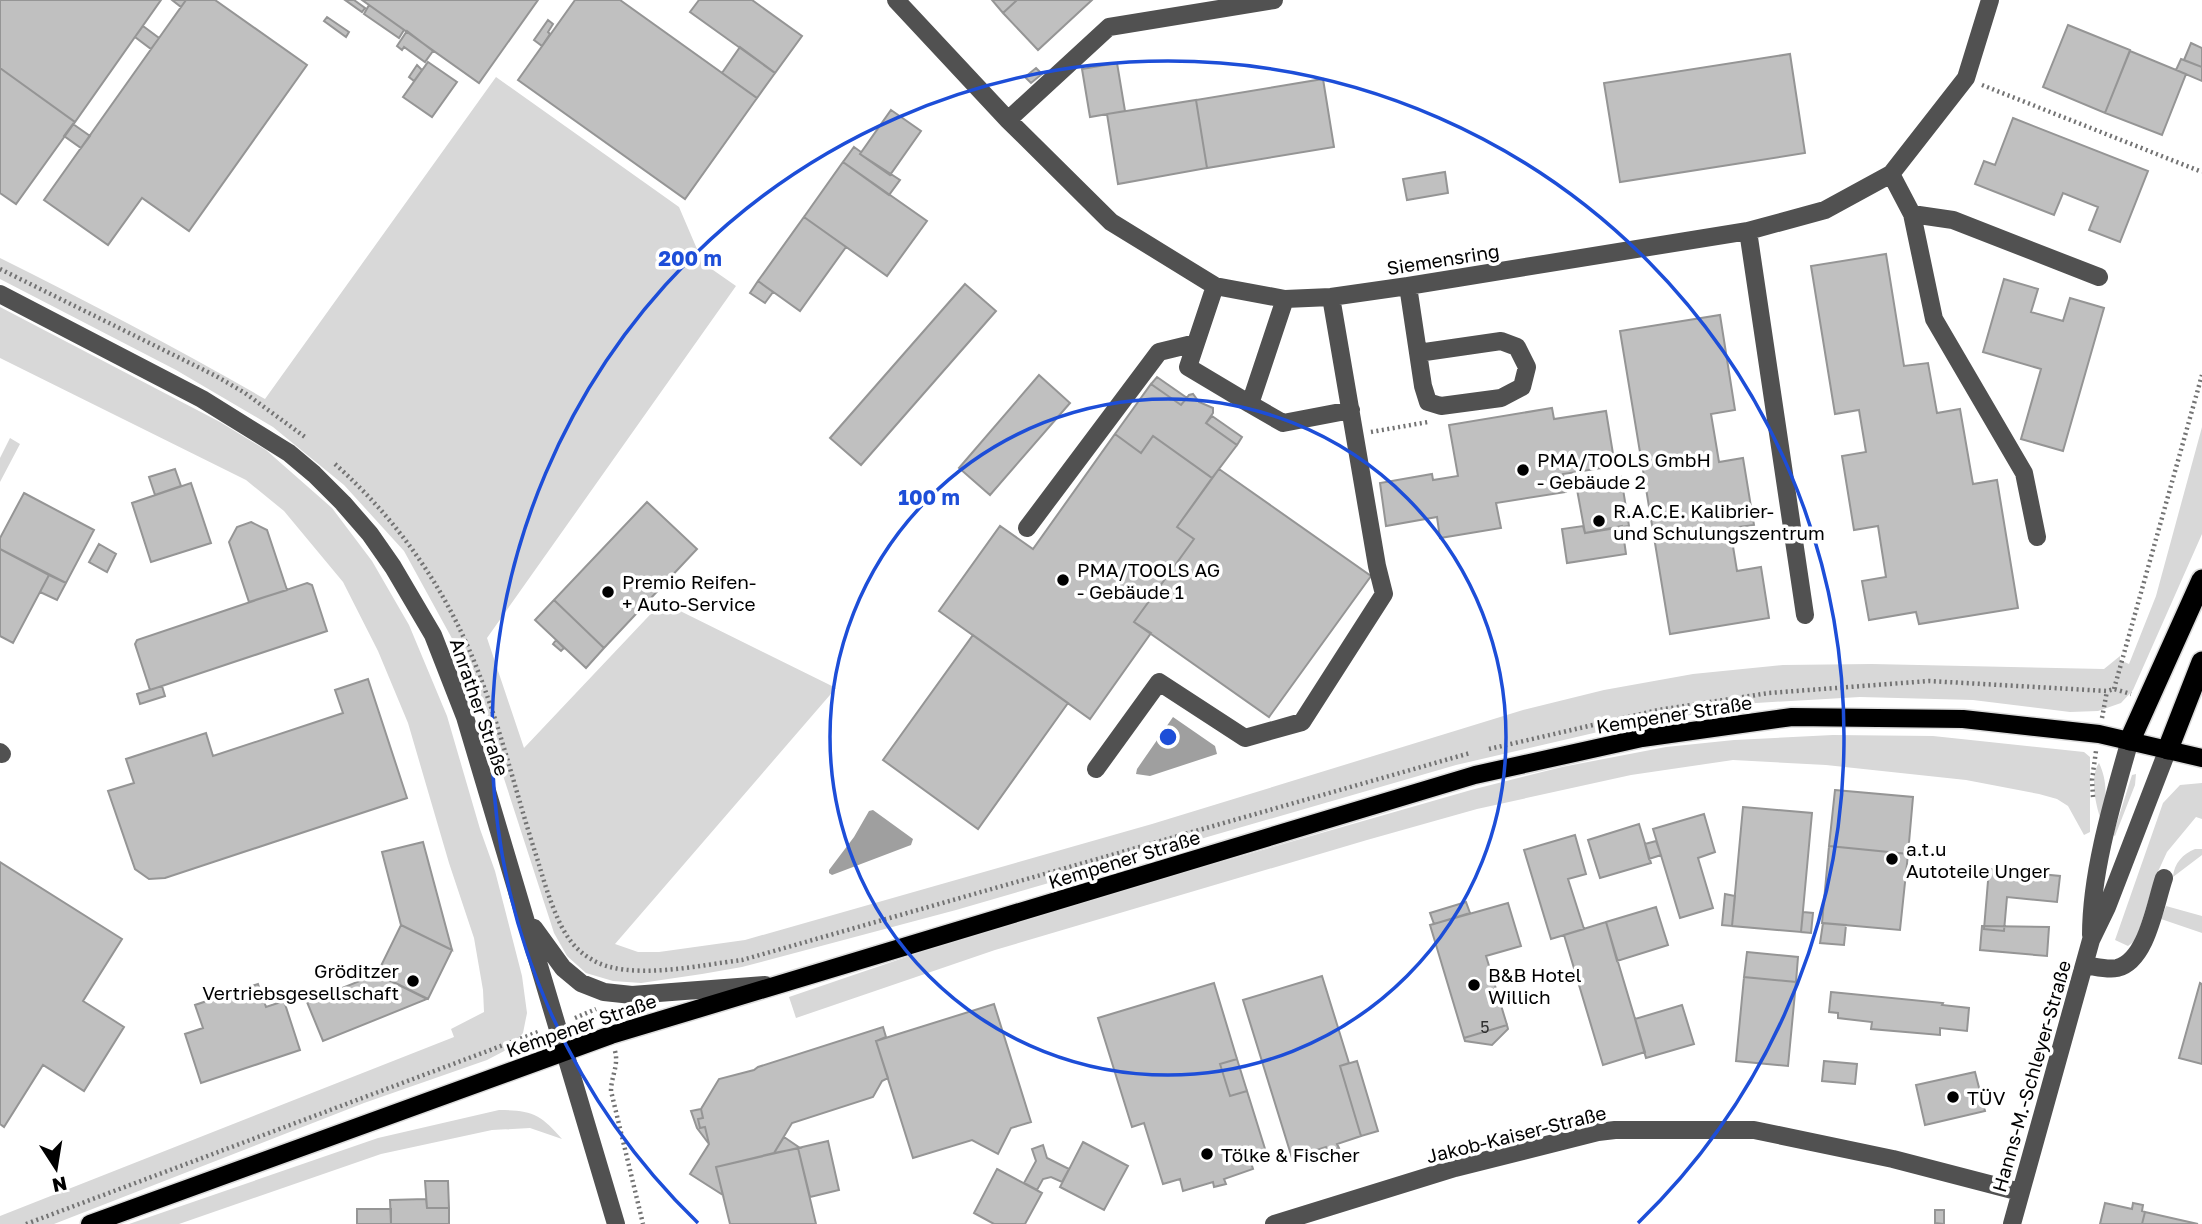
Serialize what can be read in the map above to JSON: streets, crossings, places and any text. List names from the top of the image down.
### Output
{
  "streets": {
    "main road": ["Kempener Straße"],
    "street": [
      "Siemensring",
      "Anrather Straße",
      "Hanns-M.-Schleyer-Straße",
      "Jakob-Kaiser-Straße"
    ]
  },
  "crossings": [
    ["Anrather Straße", "Kempener Straße"],
    ["Kempener Straße", "Hanns-M.-Schleyer-Straße"],
    ["Hanns-M.-Schleyer-Straße", "Jakob-Kaiser-Straße"]
  ],
  "places": [
    "PMA/TOOLS GmbH - Gebäude 2",
    "R.A.C.E. Kalibrier- und Schulungszentrum",
    "PMA/TOOLS AG - Gebäude 1",
    "Premio Reifen- + Auto-Service",
    "a.t.u Autoteile Unger",
    "Gröditzer Vertriebsgesellschaft",
    "B&B Hotel Willich",
    "TÜV",
    "Tölke & Fischer"
  ],
  "house_numbers": ["5"],
  "north": "bottom",
  "rings": ["200 m", "100 m"]
}
